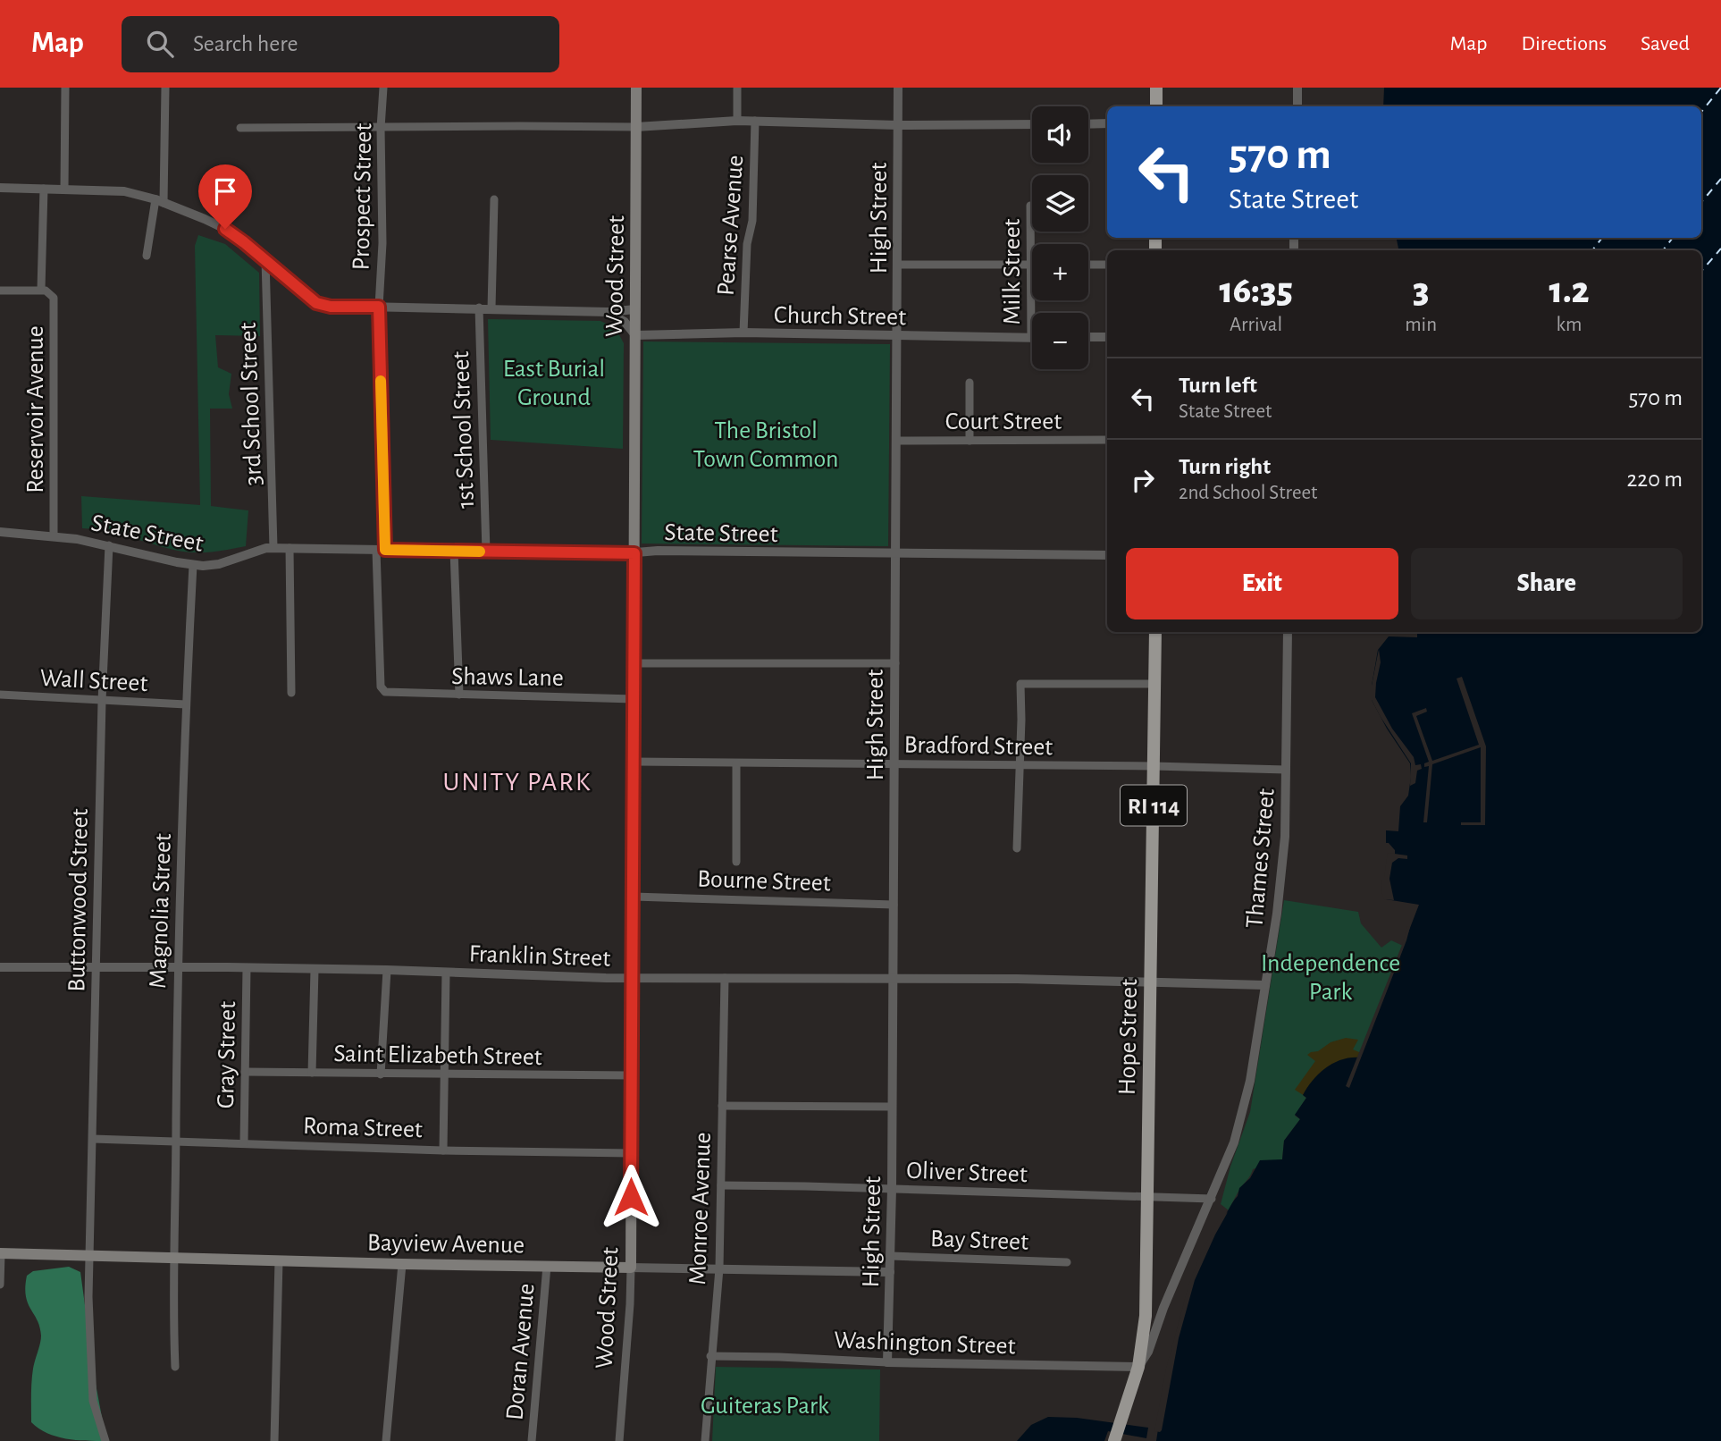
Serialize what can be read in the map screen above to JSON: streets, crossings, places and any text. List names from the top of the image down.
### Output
{
  "streets": {
    "main road": [
      "Wood Street",
      "RI 114",
      "Hope Street",
      "Bayview Avenue"
    ],
    "street": [
      "Prospect Street",
      "High Street",
      "Pearse Avenue",
      "Milk Street",
      "Church Street",
      "3rd School Street",
      "Reservoir Avenue",
      "Court Street",
      "1st School Street",
      "State Street",
      "Shaws Lane",
      "Wall Street",
      "Bradford Street",
      "Thames Street",
      "Bourne Street",
      "Buttonwood Street",
      "Magnolia Street",
      "Franklin Street",
      "Saint Elizabeth Street",
      "Gray Street",
      "Roma Street",
      "Oliver Street",
      "Monroe Avenue",
      "Bay Street",
      "Washington Street",
      "Doran Avenue"
    ]
  },
  "crossings": [
    ["Prospect Street", "State Street"],
    ["Prospect Street", "Shaws Lane"],
    ["High Street", "Church Street"],
    ["High Street", "Court Street"],
    ["High Street", "State Street"],
    ["High Street", "Bradford Street"],
    ["High Street", "Bourne Street"],
    ["High Street", "Franklin Street"],
    ["High Street", "Oliver Street"],
    ["High Street", "Bay Street"],
    ["High Street", "Bayview Avenue"],
    ["High Street", "Washington Street"],
    ["Pearse Avenue", "Church Street"],
    ["Milk Street", "Church Street"],
    ["Wood Street", "Church Street"],
    ["Wood Street", "State Street"],
    ["Wood Street", "Shaws Lane"],
    ["Wood Street", "Bradford Street"],
    ["Wood Street", "Bourne Street"],
    ["Wood Street", "Franklin Street"],
    ["Wood Street", "Saint Elizabeth Street"],
    ["Wood Street", "Roma Street"],
    ["Wood Street", "Bayview Avenue"],
    ["3rd School Street", "State Street"],
    ["Reservoir Avenue", "State Street"],
    ["1st School Street", "State Street"],
    ["State Street", "Buttonwood Street"],
    ["State Street", "Magnolia Street"],
    ["Wall Street", "Buttonwood Street"],
    ["Wall Street", "Magnolia Street"],
    ["Bradford Street", "Thames Street"],
    ["Bradford Street", "Hope Street"],
    ["Thames Street", "Franklin Street"],
    ["Thames Street", "Hope Street"],
    ["Thames Street", "Oliver Street"],
    ["Thames Street", "Washington Street"],
    ["Buttonwood Street", "Franklin Street"],
    ["Buttonwood Street", "Roma Street"],
    ["Buttonwood Street", "Bayview Avenue"],
    ["Magnolia Street", "Franklin Street"],
    ["Magnolia Street", "Roma Street"],
    ["Magnolia Street", "Bayview Avenue"],
    ["Franklin Street", "Hope Street"],
    ["Franklin Street", "Gray Street"],
    ["Franklin Street", "Monroe Avenue"],
    ["Hope Street", "Oliver Street"],
    ["Hope Street", "Washington Street"],
    ["Saint Elizabeth Street", "Gray Street"],
    ["Gray Street", "Roma Street"],
    ["Oliver Street", "Monroe Avenue"],
    ["Monroe Avenue", "Bayview Avenue"],
    ["Monroe Avenue", "Washington Street"],
    ["Bayview Avenue", "Doran Avenue"]
  ],
  "districts": ["UNITY PARK"],
  "parks": [
    "East Burial Ground",
    "The Bristol Town Common",
    "Independence Park",
    "Guiteras Park"
  ],
  "page": {
    "header": "Map",
    "search": "Search here",
    "nav": ["Map", "Directions", "Saved"],
    "map_buttons": ["+", "−"],
    "turn": ["570 m", "State Street"],
    "eta": [
      "16:35",
      "Arrival",
      "3",
      "min",
      "1.2",
      "km"
    ],
    "list": [
      {
        "name": "Turn left",
        "note": "State Street",
        "value": "570 m"
      },
      {
        "name": "Turn right",
        "note": "2nd School Street",
        "value": "220 m"
      }
    ],
    "buttons": ["Exit", "Share"]
  }
}
